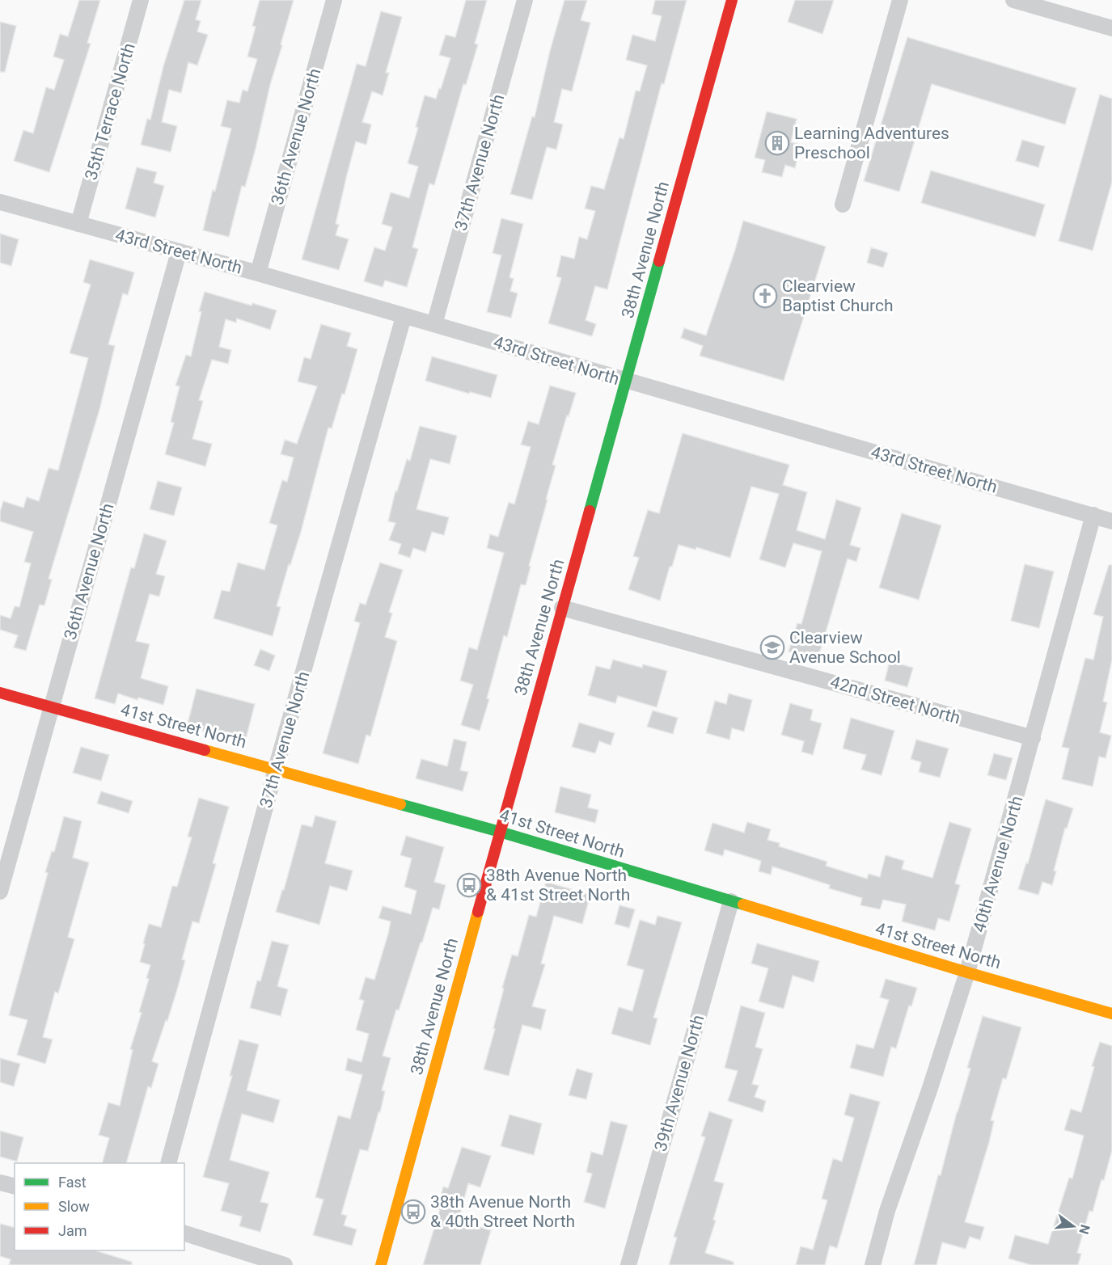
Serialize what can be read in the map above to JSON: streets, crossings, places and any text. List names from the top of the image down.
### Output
{
  "streets": {
    "main road": ["38th Avenue North", "41st Street North"],
    "street": [
      "35th Terrace North",
      "36th Avenue North",
      "37th Avenue North",
      "43rd Street North",
      "42nd Street North",
      "40th Avenue North",
      "39th Avenue North"
    ]
  },
  "crossings": [
    ["35th Terrace North", "43rd Street North"],
    ["36th Avenue North", "43rd Street North"],
    ["36th Avenue North", "41st Street North"],
    ["37th Avenue North", "43rd Street North"],
    ["37th Avenue North", "41st Street North"],
    ["38th Avenue North", "43rd Street North"],
    ["38th Avenue North", "42nd Street North"],
    ["38th Avenue North", "41st Street North"],
    ["43rd Street North", "40th Avenue North"],
    ["42nd Street North", "40th Avenue North"],
    ["41st Street North", "40th Avenue North"],
    ["41st Street North", "39th Avenue North"]
  ],
  "places": {
    "building": ["Learning Adventures Preschool"],
    "church": ["Clearview Baptist Church"],
    "school or university": ["Clearview Avenue School"],
    "bus stop": ["38th Avenue North & 41st Street North", "38th Avenue North & 40th Street North"]
  },
  "legend": ["Fast", "Slow", "Jam"],
  "north": "right"
}
